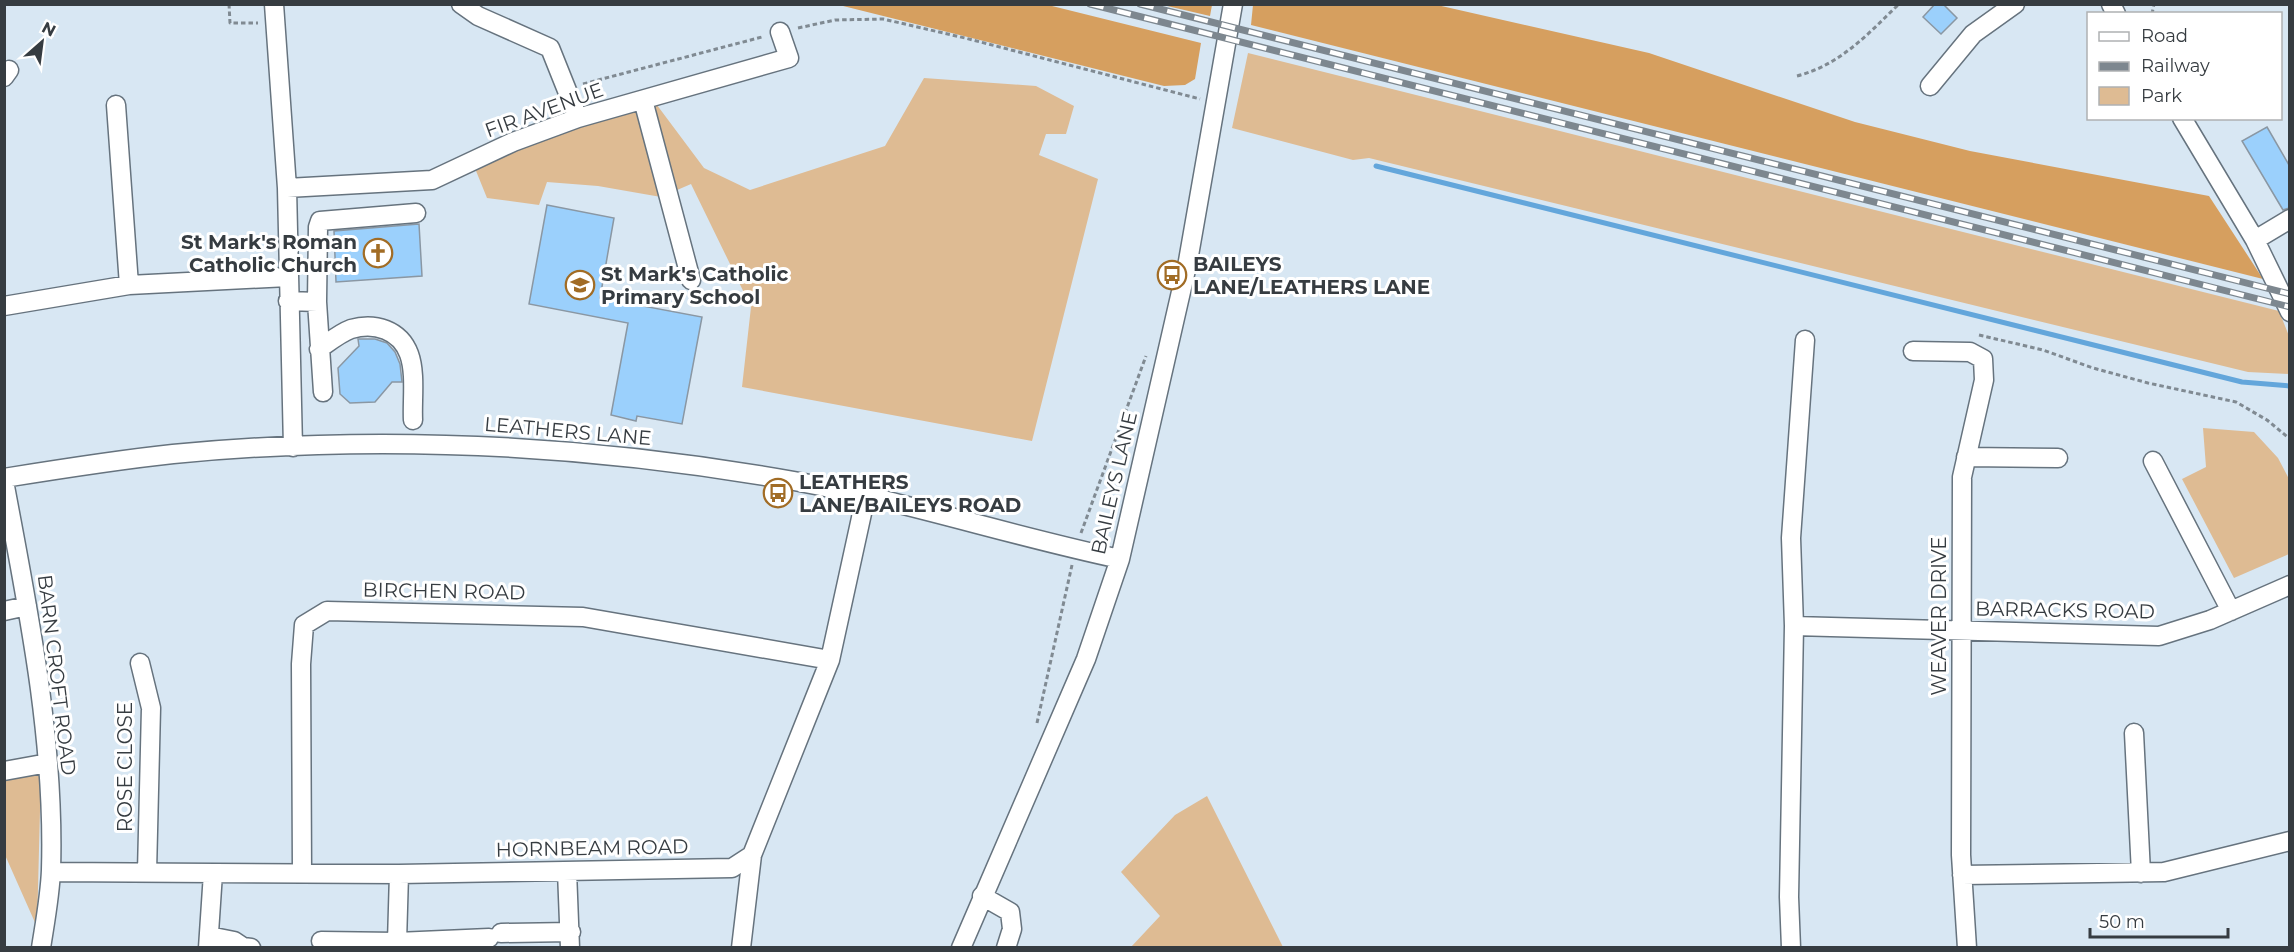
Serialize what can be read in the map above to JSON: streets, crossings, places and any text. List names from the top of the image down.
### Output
{
  "streets": {
    "street": [
      "FIR AVENUE",
      "LEATHERS LANE",
      "BAILEYS LANE",
      "BIRCHEN ROAD",
      "BARRACKS ROAD",
      "WEAVER DRIVE",
      "BARN CROFT ROAD",
      "ROSE CLOSE",
      "HORNBEAM ROAD"
    ]
  },
  "crossings": [
    ["LEATHERS LANE", "BAILEYS LANE"],
    ["LEATHERS LANE", "BARN CROFT ROAD"],
    ["BIRCHEN ROAD", "HORNBEAM ROAD"],
    ["BARRACKS ROAD", "WEAVER DRIVE"],
    ["BARN CROFT ROAD", "HORNBEAM ROAD"],
    ["ROSE CLOSE", "HORNBEAM ROAD"]
  ],
  "places": {
    "church": ["St Mark's Roman Catholic Church"],
    "bus stop": ["BAILEYS LANE/LEATHERS LANE", "LEATHERS LANE/BAILEYS ROAD"],
    "school or university": ["St Mark's Catholic Primary School"]
  },
  "legend": ["Road", "Railway", "Park"],
  "scale_bar": "50 m",
  "north": "top right"
}
